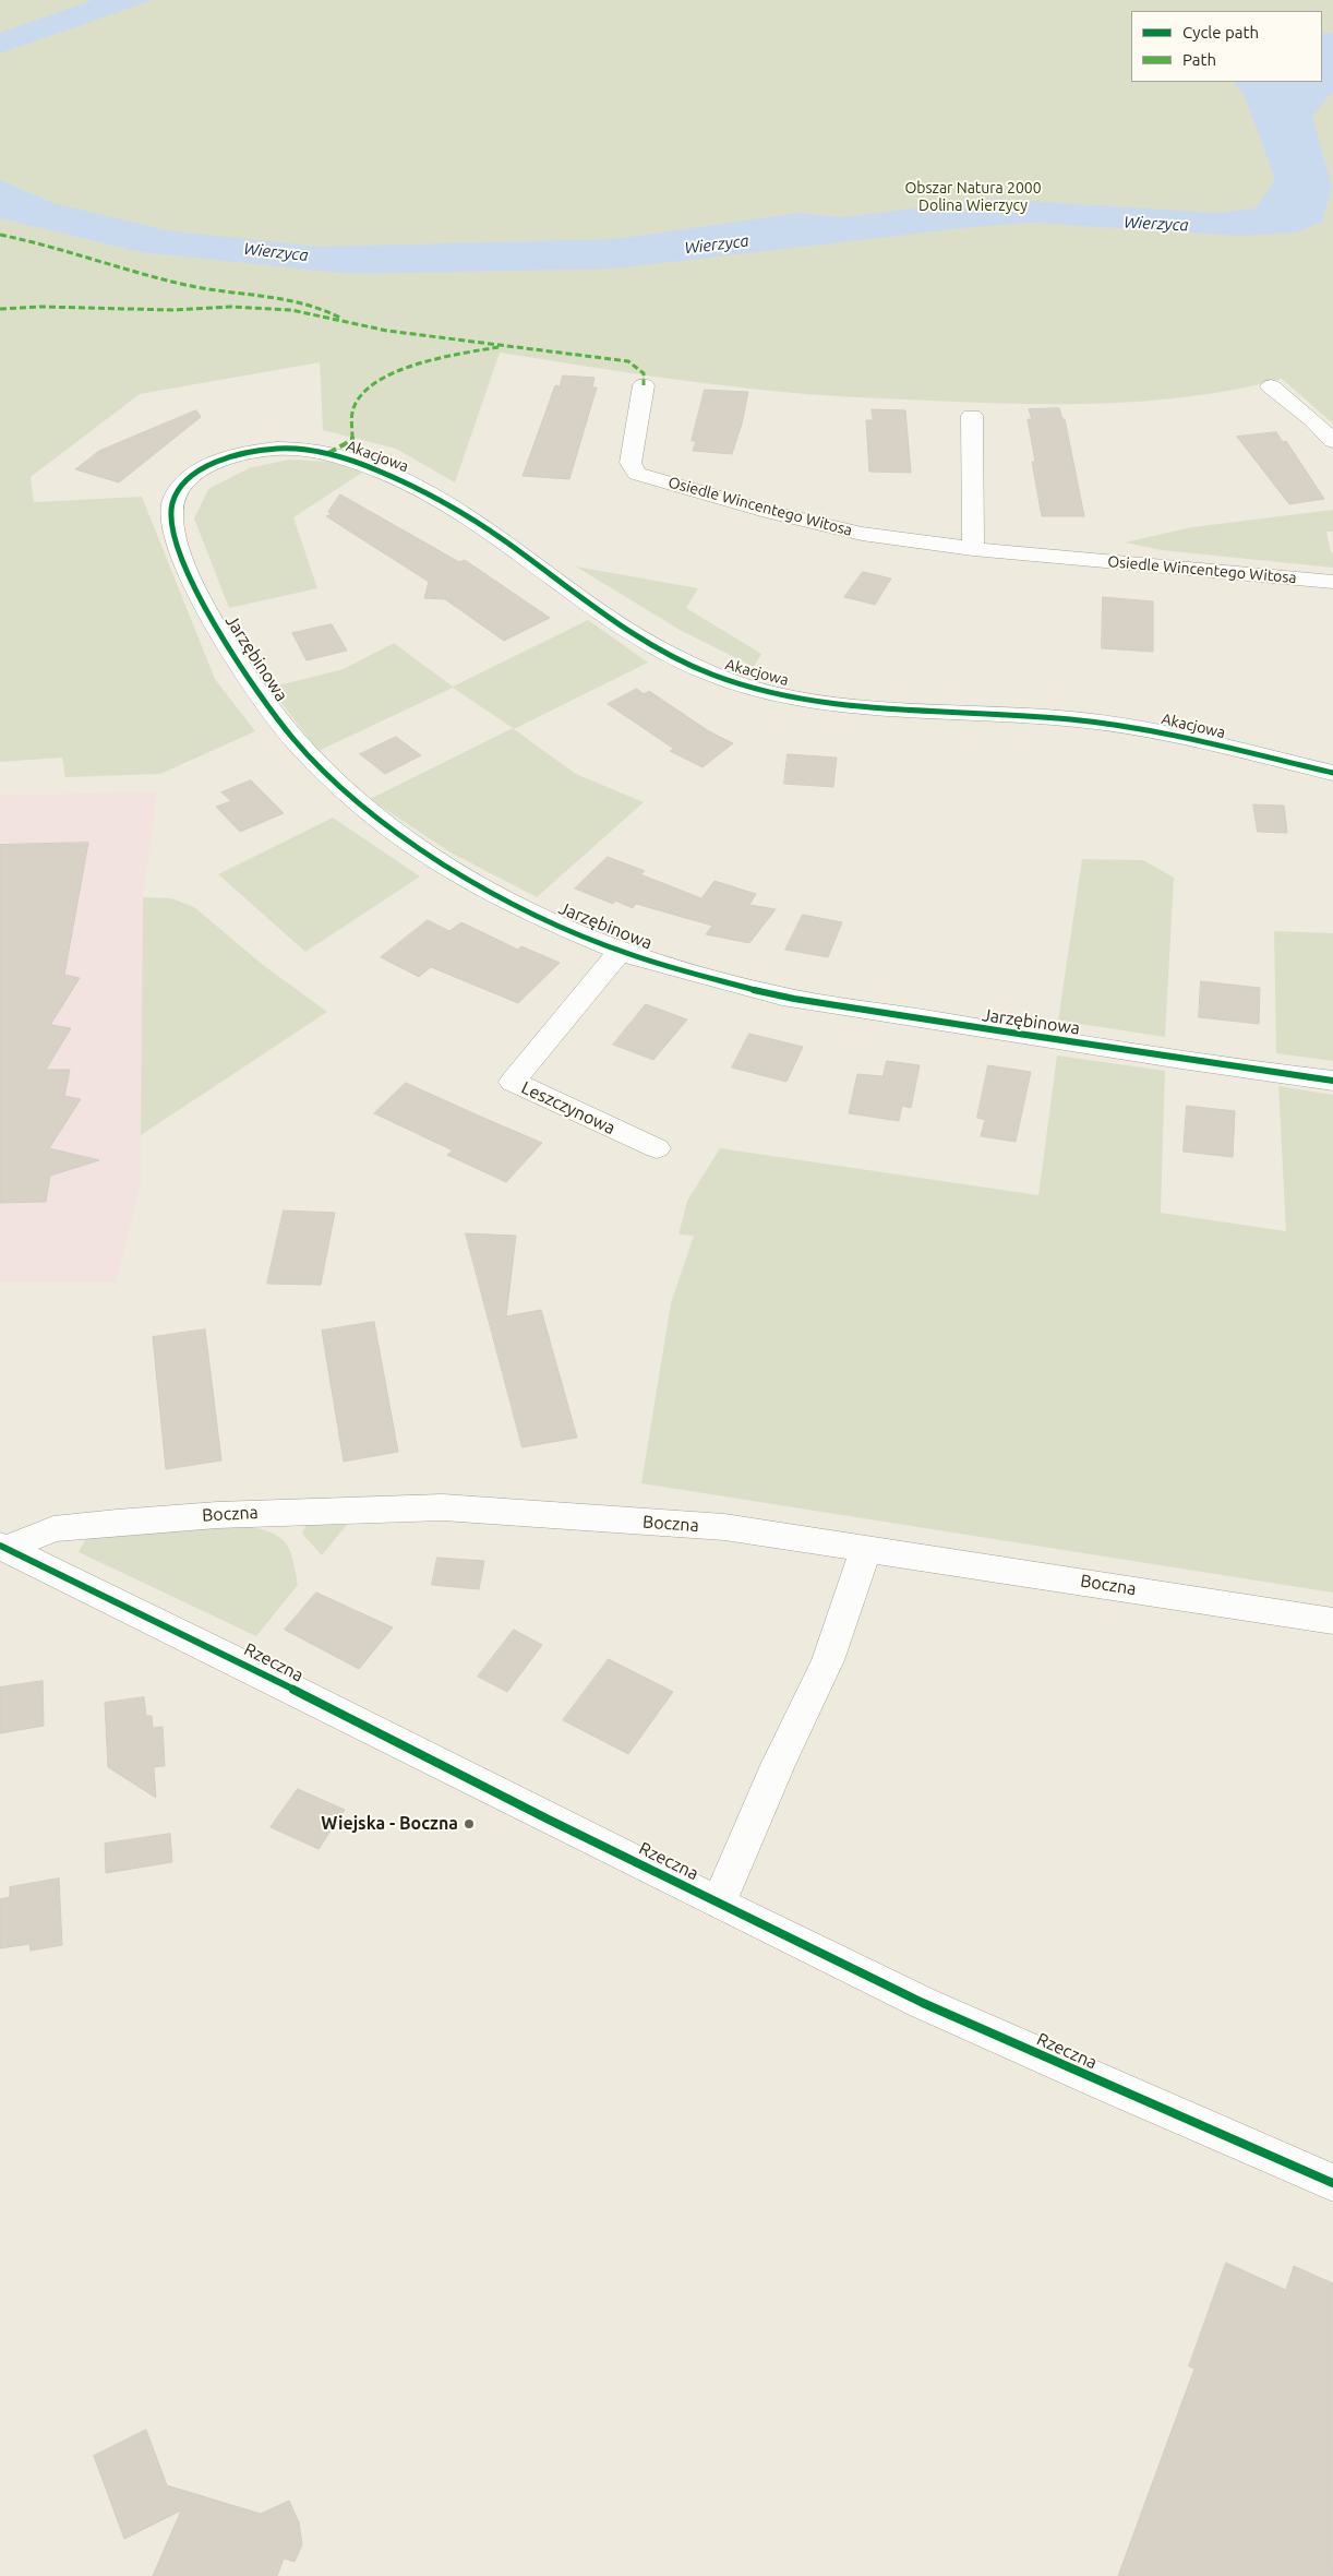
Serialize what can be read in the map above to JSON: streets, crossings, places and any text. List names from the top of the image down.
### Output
{
  "streets": {
    "street": [
      "Akacjowa",
      "Osiedle Wincentego Witosa",
      "Jarzębinowa",
      "Leszczynowa",
      "Boczna",
      "Rzeczna"
    ]
  },
  "crossings": [
    ["Akacjowa", "Jarzębinowa"],
    ["Jarzębinowa", "Leszczynowa"],
    ["Boczna", "Rzeczna"]
  ],
  "water": ["Wierzyca"],
  "parks": ["Obszar Natura 2000 Dolina Wierzycy"],
  "places": ["Wiejska - Boczna"],
  "legend": ["Cycle path", "Path"]
}
